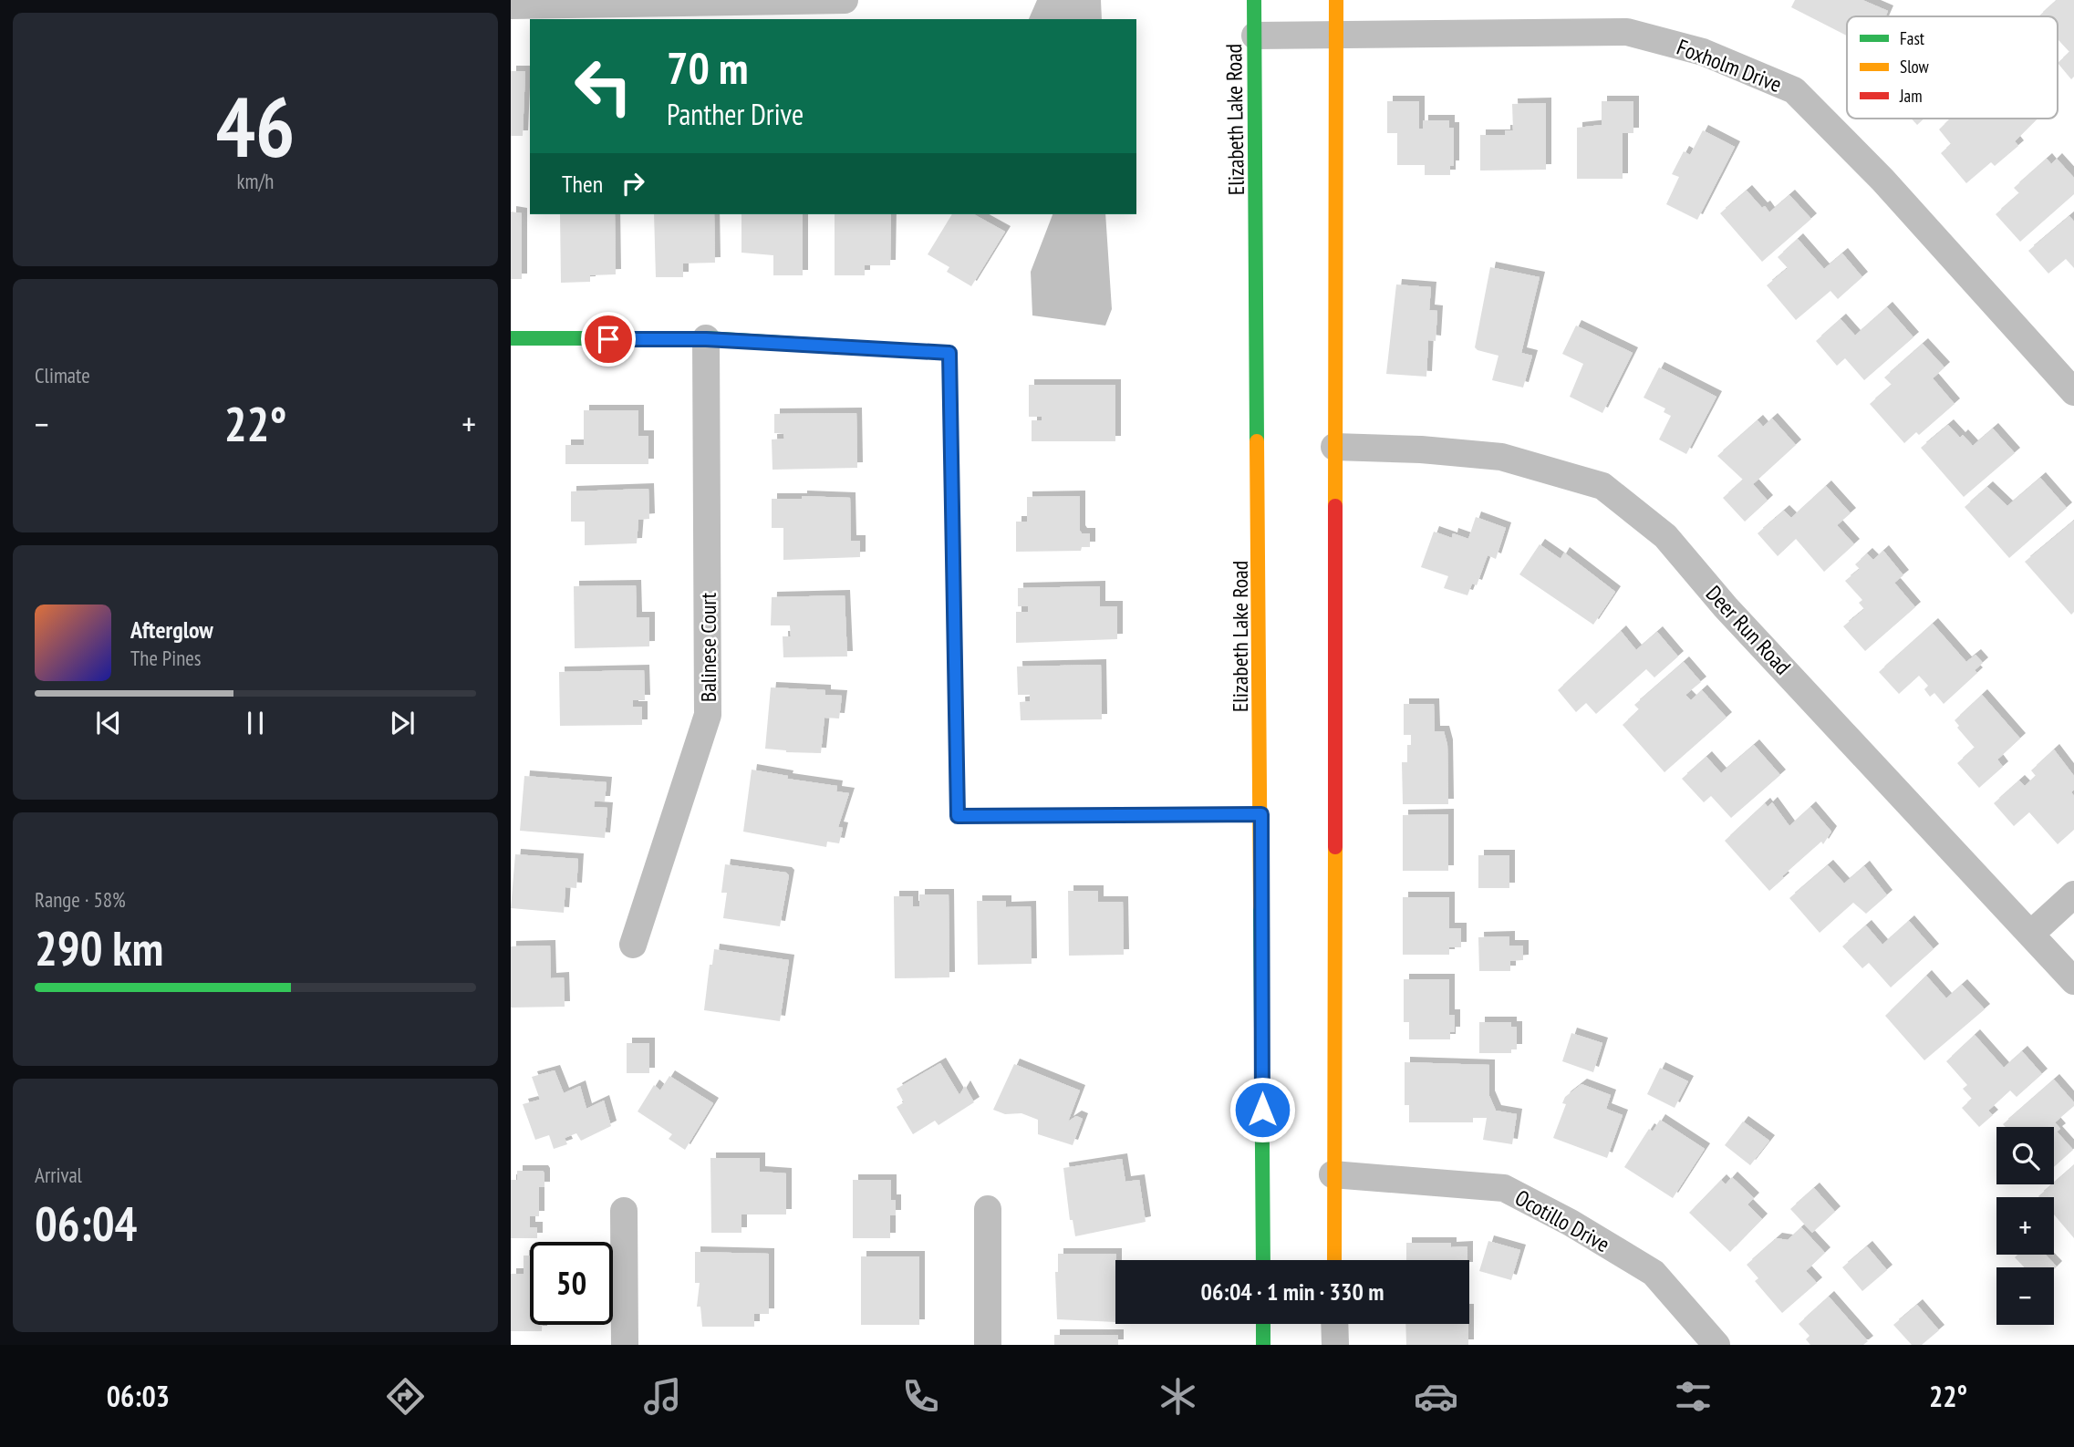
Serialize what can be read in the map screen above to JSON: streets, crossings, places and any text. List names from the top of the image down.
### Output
{
  "streets": {
    "street": [
      "Foxholm Drive",
      "Elizabeth Lake Road",
      "Deer Run Road",
      "Balinese Court",
      "Ocotillo Drive"
    ]
  },
  "crossings": [
    ["Foxholm Drive", "Elizabeth Lake Road"]
  ],
  "legend": ["Fast", "Slow", "Jam"],
  "page": {
    "tile": [
      ["46", "km/h"],
      "Climate",
      ["Range · 58%", "290 km"],
      ["Arrival", "06:04"]
    ],
    "turn": ["70 m", "Panther Drive"],
    "then": "Then",
    "heat": ["−", "22°", "+"],
    "song": ["Afterglow", "The Pines"],
    "map_buttons": ["+", "−"],
    "limit": "50",
    "trip": "06:04 · 1 min · 330 m",
    "tabs": ["06:03", "22°"]
  }
}
